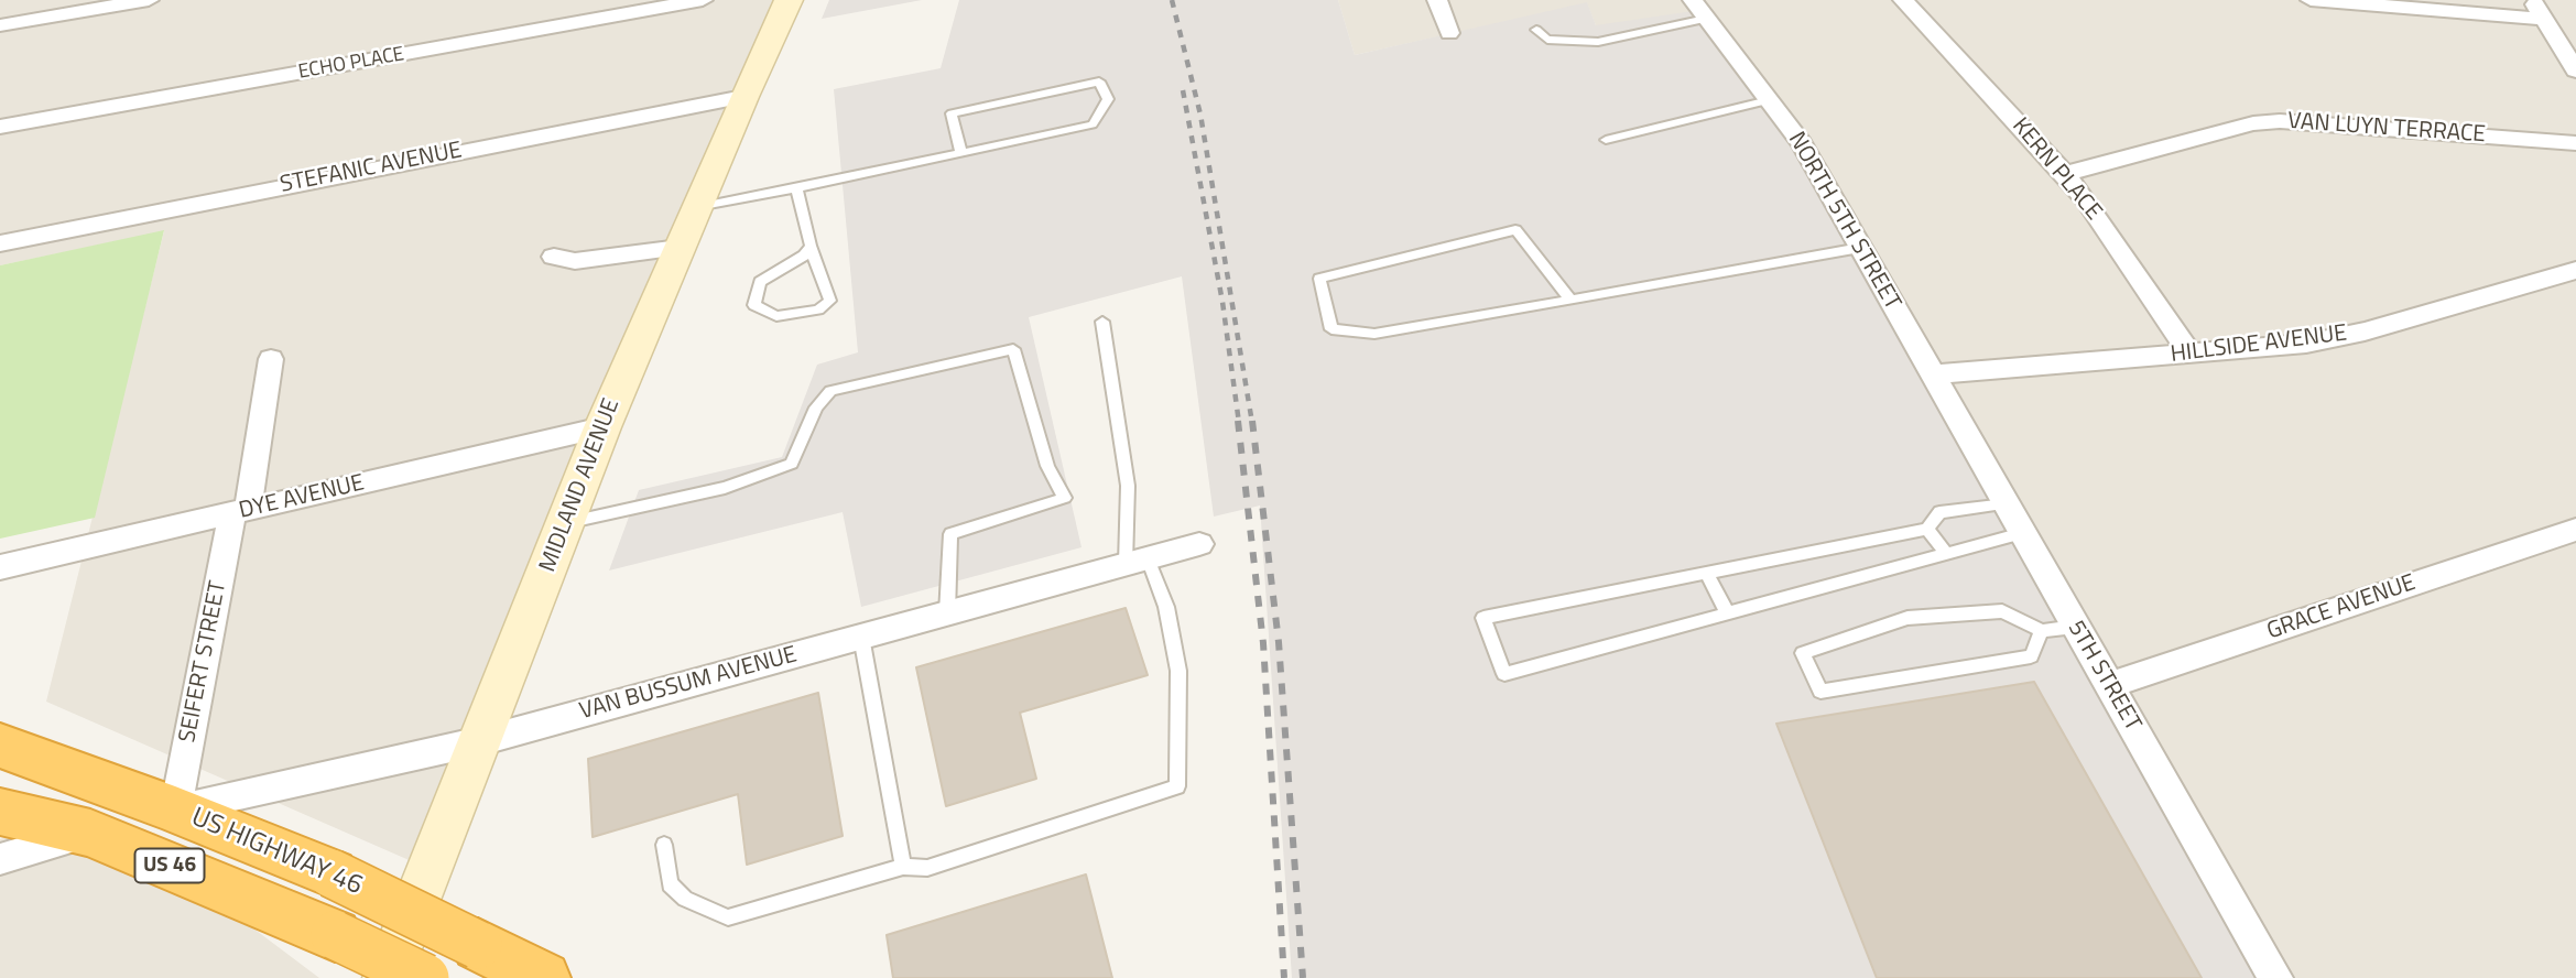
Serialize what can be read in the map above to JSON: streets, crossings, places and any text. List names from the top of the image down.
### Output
{
  "streets": {
    "highway": ["US HIGHWAY 46", "US 46"],
    "street": [
      "ECHO PLACE",
      "VAN LUYN TERRACE",
      "STEFANIC AVENUE",
      "KERN PLACE",
      "NORTH 5TH STREET",
      "HILLSIDE AVENUE",
      "MIDLAND AVENUE",
      "DYE AVENUE",
      "GRACE AVENUE",
      "SEIFERT STREET",
      "5TH STREET",
      "VAN BUSSUM AVENUE"
    ]
  },
  "crossings": [
    ["VAN LUYN TERRACE", "KERN PLACE"],
    ["STEFANIC AVENUE", "MIDLAND AVENUE"],
    ["KERN PLACE", "HILLSIDE AVENUE"],
    ["NORTH 5TH STREET", "HILLSIDE AVENUE"],
    ["NORTH 5TH STREET", "5TH STREET"],
    ["HILLSIDE AVENUE", "5TH STREET"],
    ["MIDLAND AVENUE", "DYE AVENUE"],
    ["MIDLAND AVENUE", "VAN BUSSUM AVENUE"],
    ["DYE AVENUE", "SEIFERT STREET"],
    ["GRACE AVENUE", "5TH STREET"],
    ["SEIFERT STREET", "VAN BUSSUM AVENUE"],
    ["SEIFERT STREET", "US HIGHWAY 46"],
    ["VAN BUSSUM AVENUE", "US HIGHWAY 46"]
  ]
}
